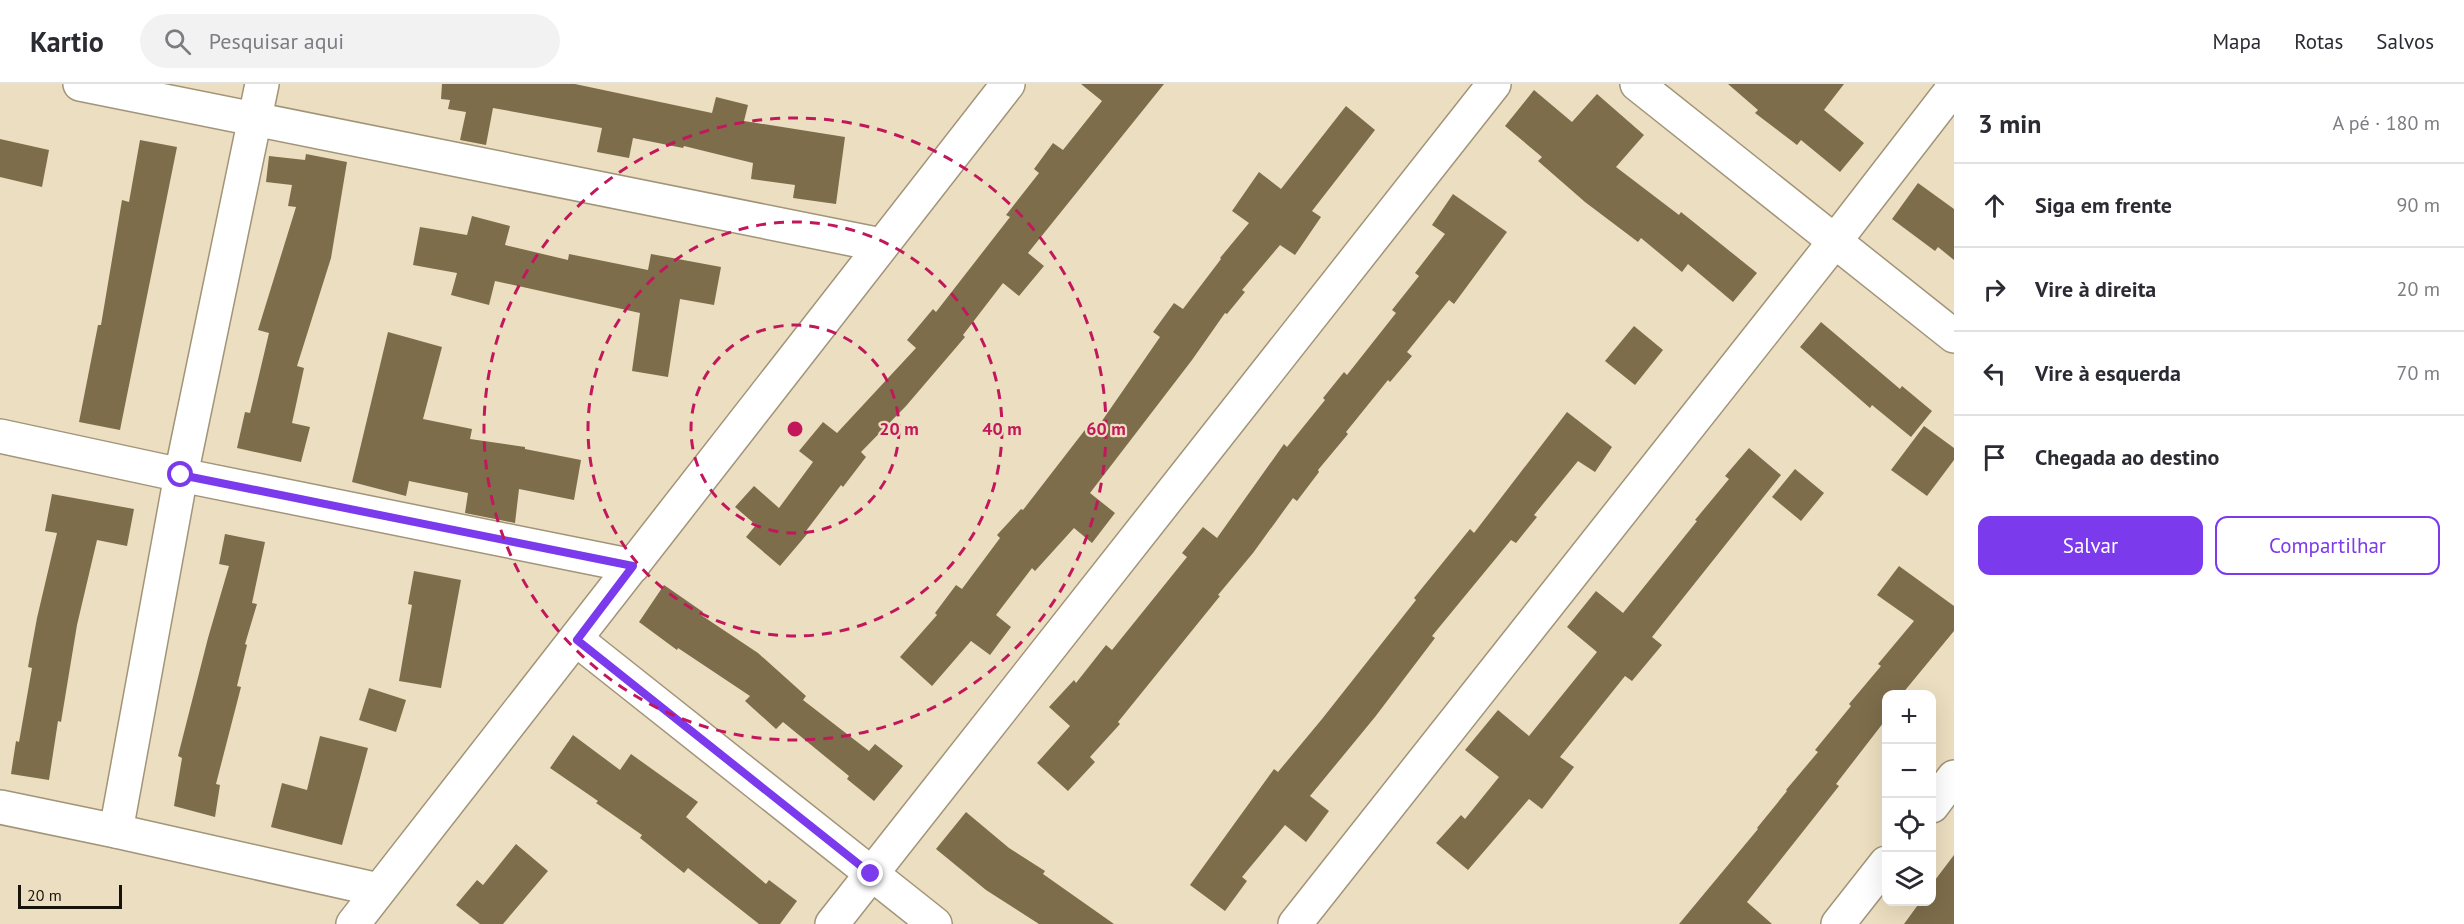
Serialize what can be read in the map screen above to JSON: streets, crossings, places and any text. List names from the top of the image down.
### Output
{
  "scale_bar": "20 m",
  "page": {
    "header": "Kartio",
    "search": "Pesquisar aqui",
    "nav": ["Mapa", "Rotas", "Salvos"],
    "heading": ["3 min", "A pé · 180 m"],
    "list": [
      ["Siga em frente", "90 m"],
      ["Vire à direita", "20 m"],
      ["Vire à esquerda", "70 m"],
      "Chegada ao destino"
    ],
    "buttons": ["Salvar", "Compartilhar"],
    "map_buttons": ["+", "−"],
    "scale": "20 m"
  },
  "rings": ["20 m", "40 m", "60 m"]
}
